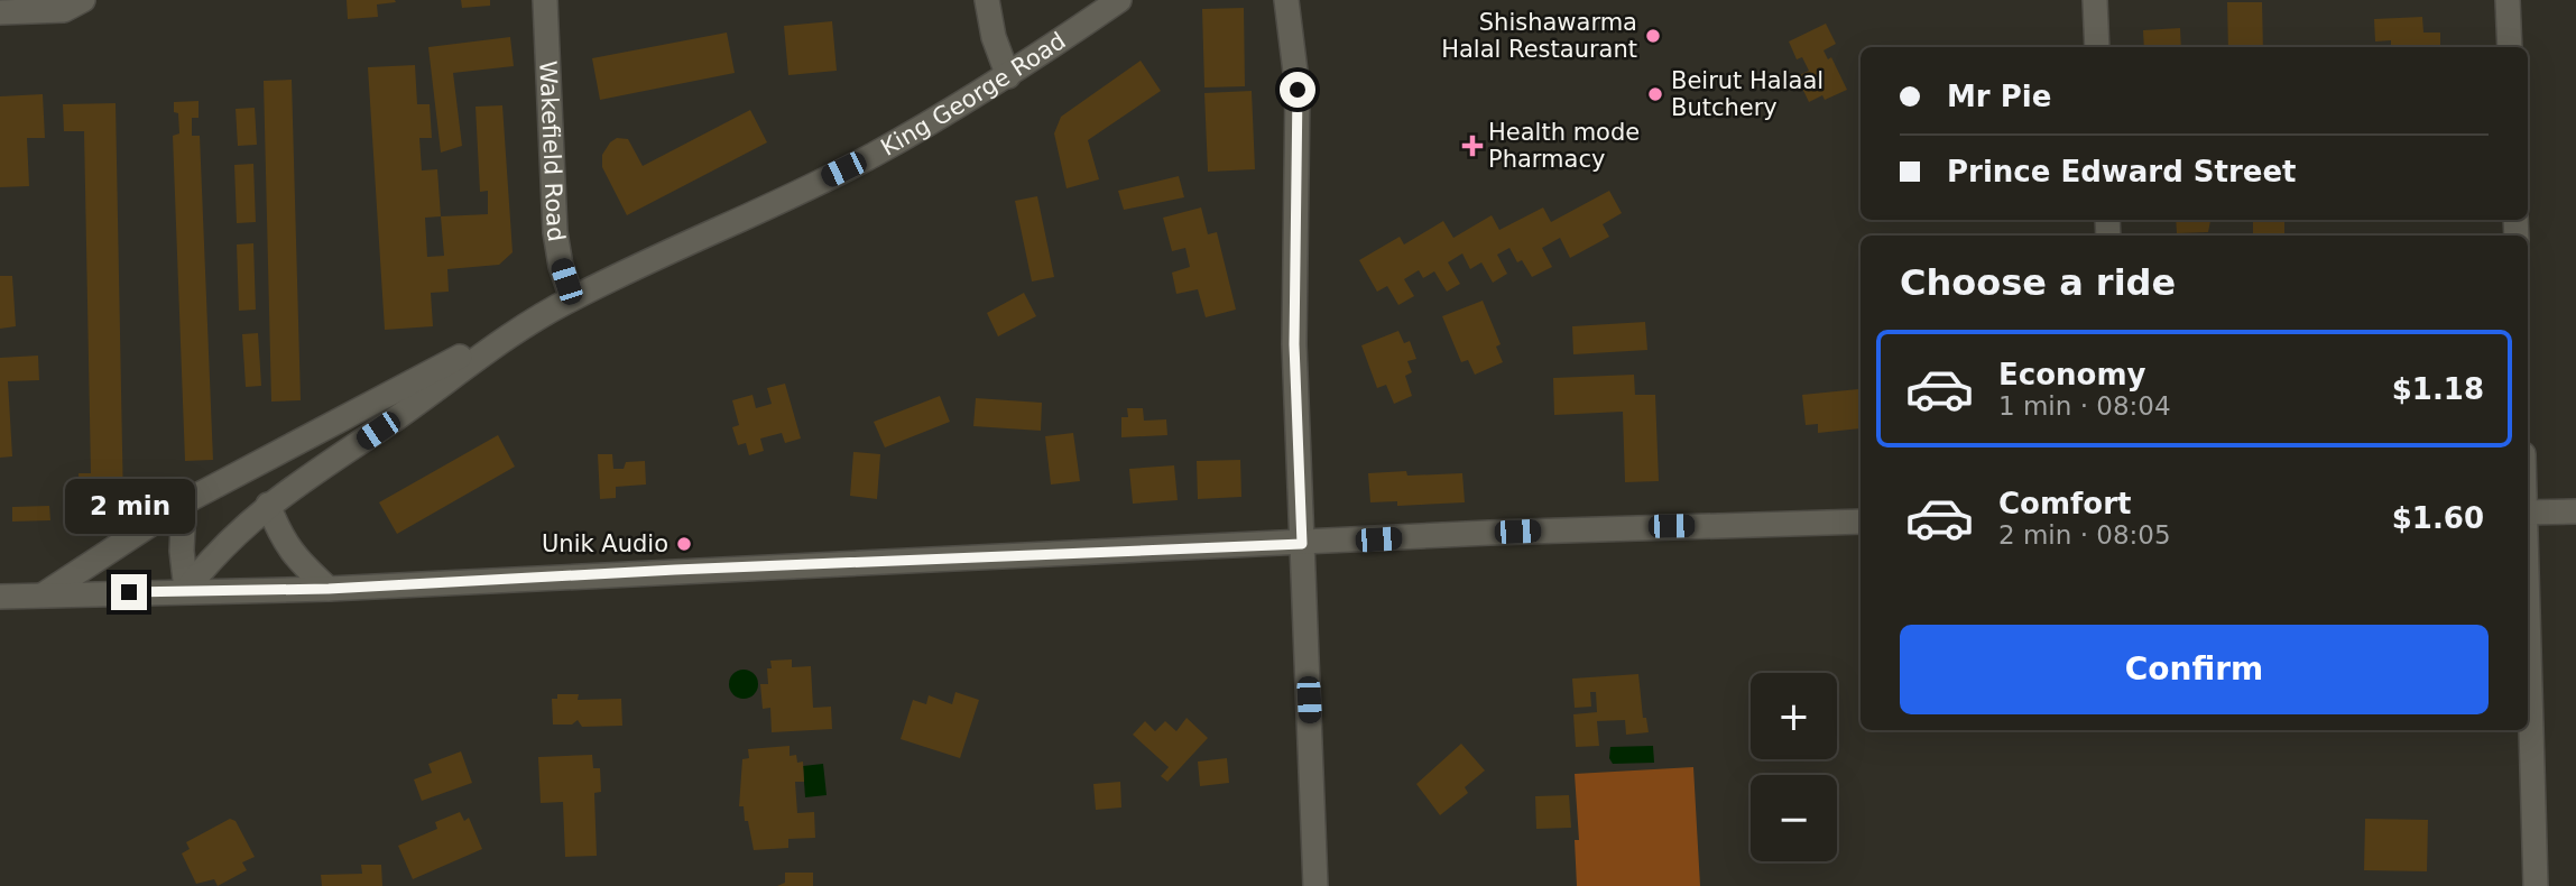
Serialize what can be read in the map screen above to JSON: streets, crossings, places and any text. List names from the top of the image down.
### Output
{
  "streets": {
    "main road": ["King George Road", "Wakefield Road"]
  },
  "crossings": [
    ["King George Road", "Wakefield Road"]
  ],
  "places": {
    "other": ["Shishawarma Halal Restaurant", "Beirut Halaal Butchery", "Unik Audio"],
    "health": ["Health mode Pharmacy"]
  },
  "page": {
    "banner": ["Mr Pie", "Prince Edward Street"],
    "heading": "Choose a ride",
    "list": [
      {
        "name": "Economy",
        "note": "1 min · 08:04",
        "value": "$1.18"
      },
      {
        "name": "Comfort",
        "note": "2 min · 08:05",
        "value": "$1.60"
      }
    ],
    "bubble": "2 min",
    "buttons": "Confirm",
    "map_buttons": ["+", "−"]
  }
}
